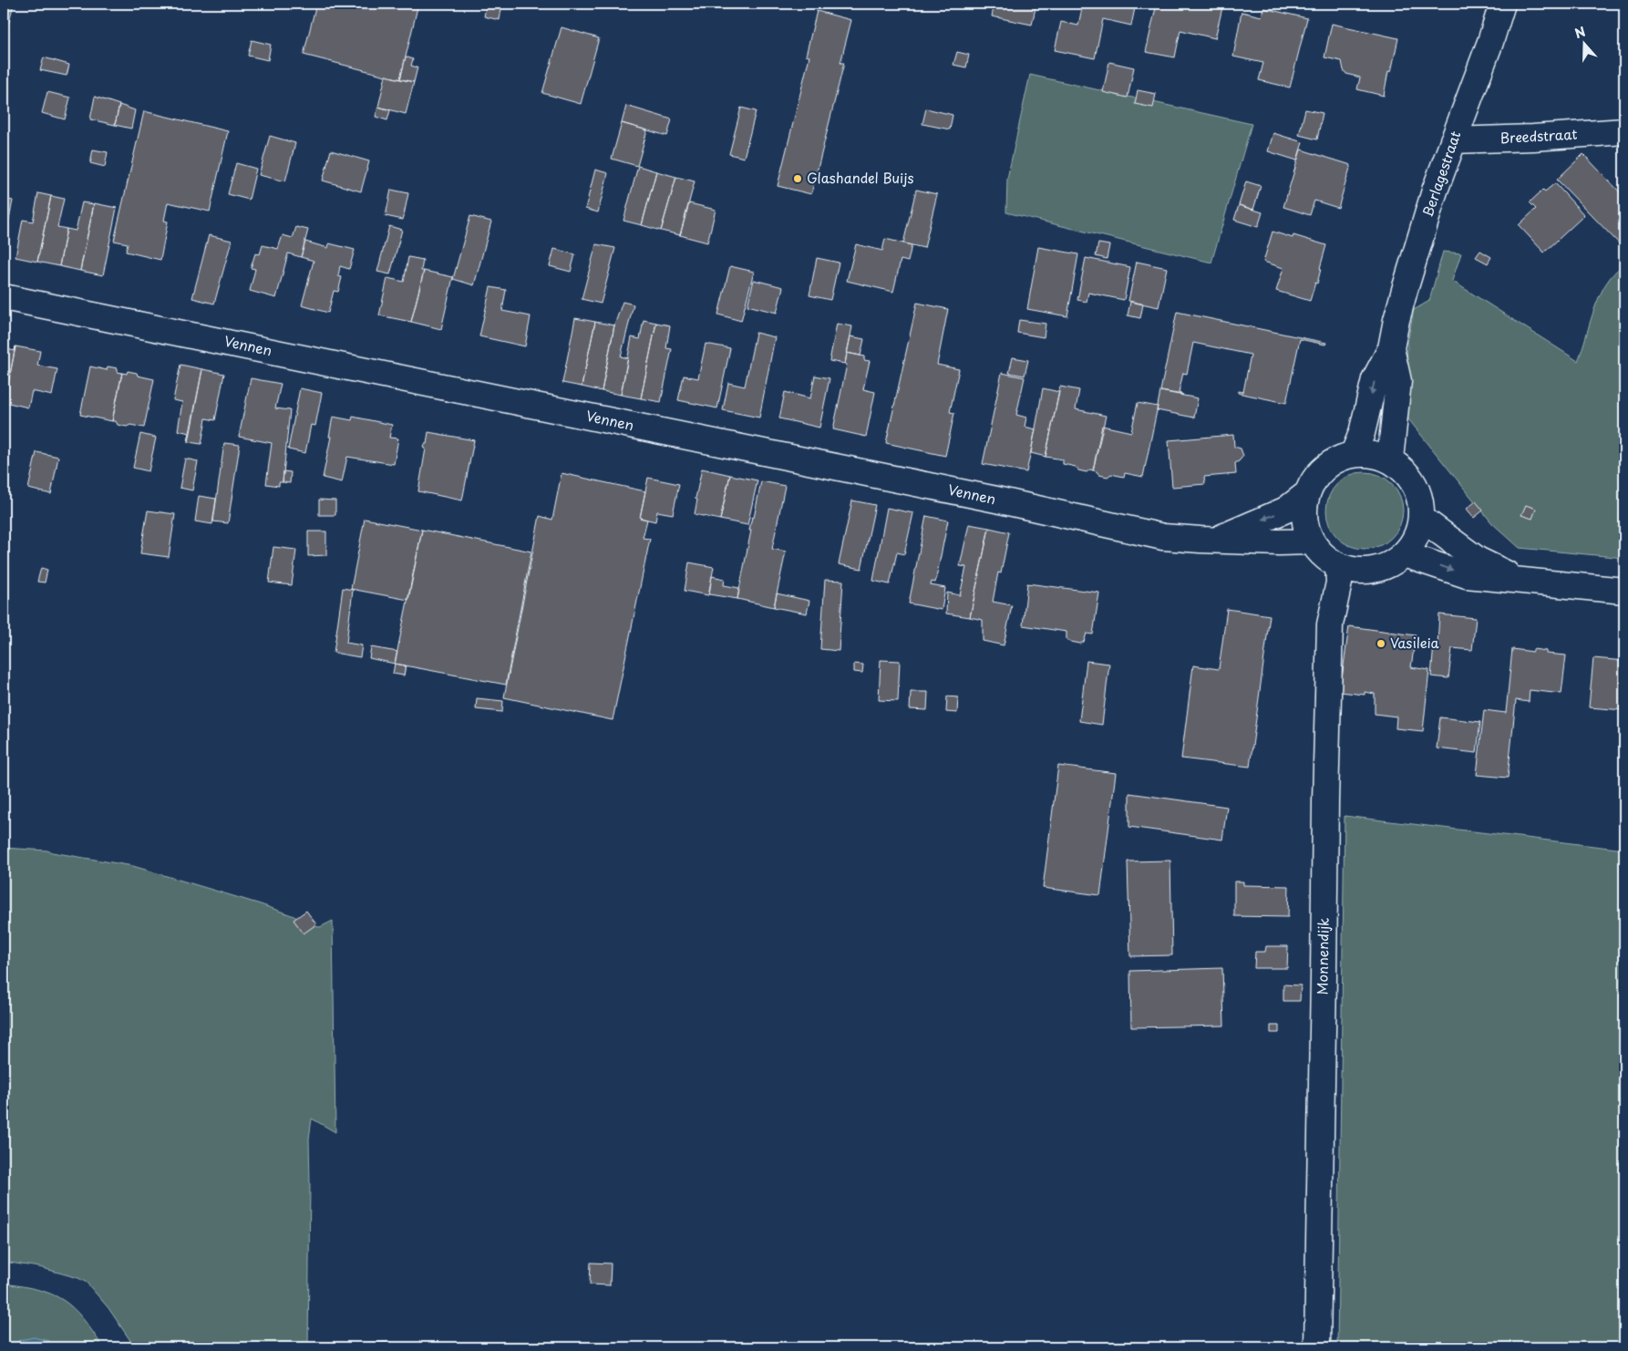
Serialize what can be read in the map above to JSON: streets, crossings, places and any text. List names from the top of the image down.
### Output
{
  "streets": {
    "street": [
      "Breedstraat",
      "Berlagestraat",
      "Vennen",
      "Monnendijk"
    ]
  },
  "crossings": [
    ["Breedstraat", "Berlagestraat"],
    ["Berlagestraat", "Vennen"],
    ["Berlagestraat", "Monnendijk"],
    ["Vennen", "Monnendijk"]
  ],
  "places": ["Glashandel Buijs", "Vasileia"],
  "north": "top"
}
